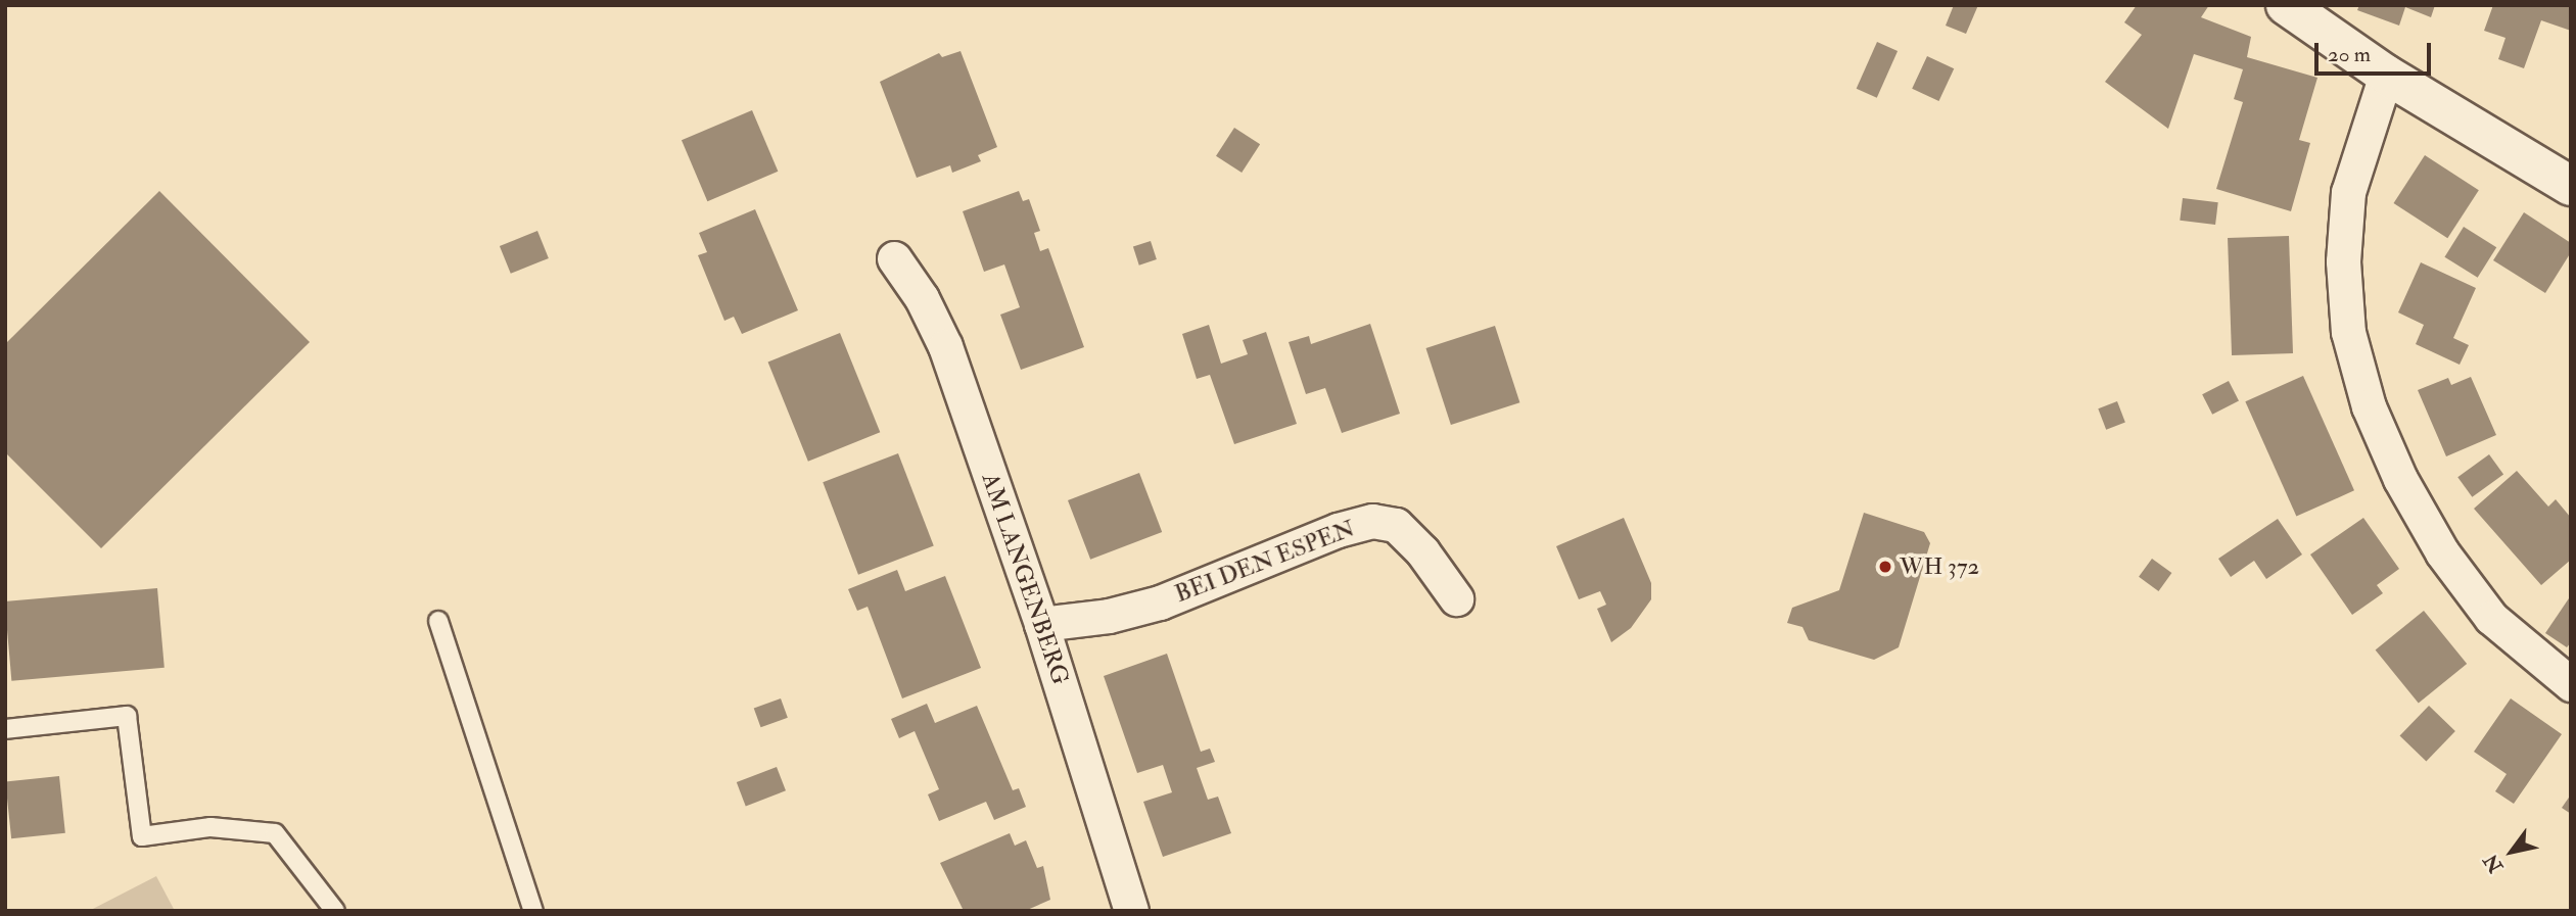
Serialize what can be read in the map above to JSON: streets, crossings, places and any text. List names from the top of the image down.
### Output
{
  "streets": {
    "street": ["BEI DEN ESPEN", "AM LANGENBERG"]
  },
  "crossings": [
    ["BEI DEN ESPEN", "AM LANGENBERG"]
  ],
  "places": ["WH 372"],
  "scale_bar": "20 m",
  "north": "bottom left"
}
